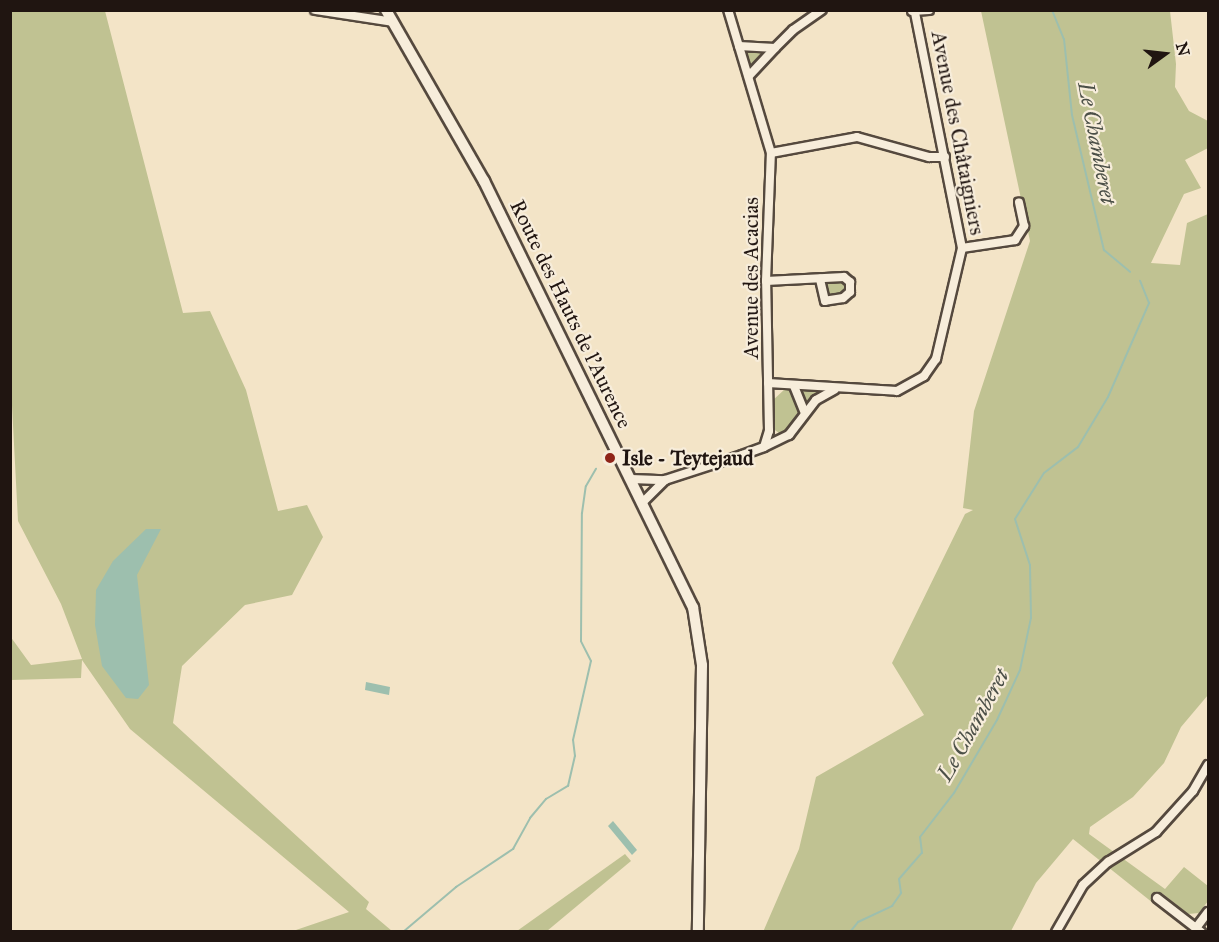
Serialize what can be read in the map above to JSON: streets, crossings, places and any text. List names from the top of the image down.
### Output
{
  "streets": {
    "main road": ["Route des Hauts de l'Aurence"],
    "street": ["Avenue des Châtaigniers", "Avenue des Acacias"]
  },
  "crossings": [
    ["Avenue des Châtaigniers", "Avenue des Acacias"]
  ],
  "water": ["Le Chamberet"],
  "places": ["Isle - Teytejaud"],
  "north": "right"
}
